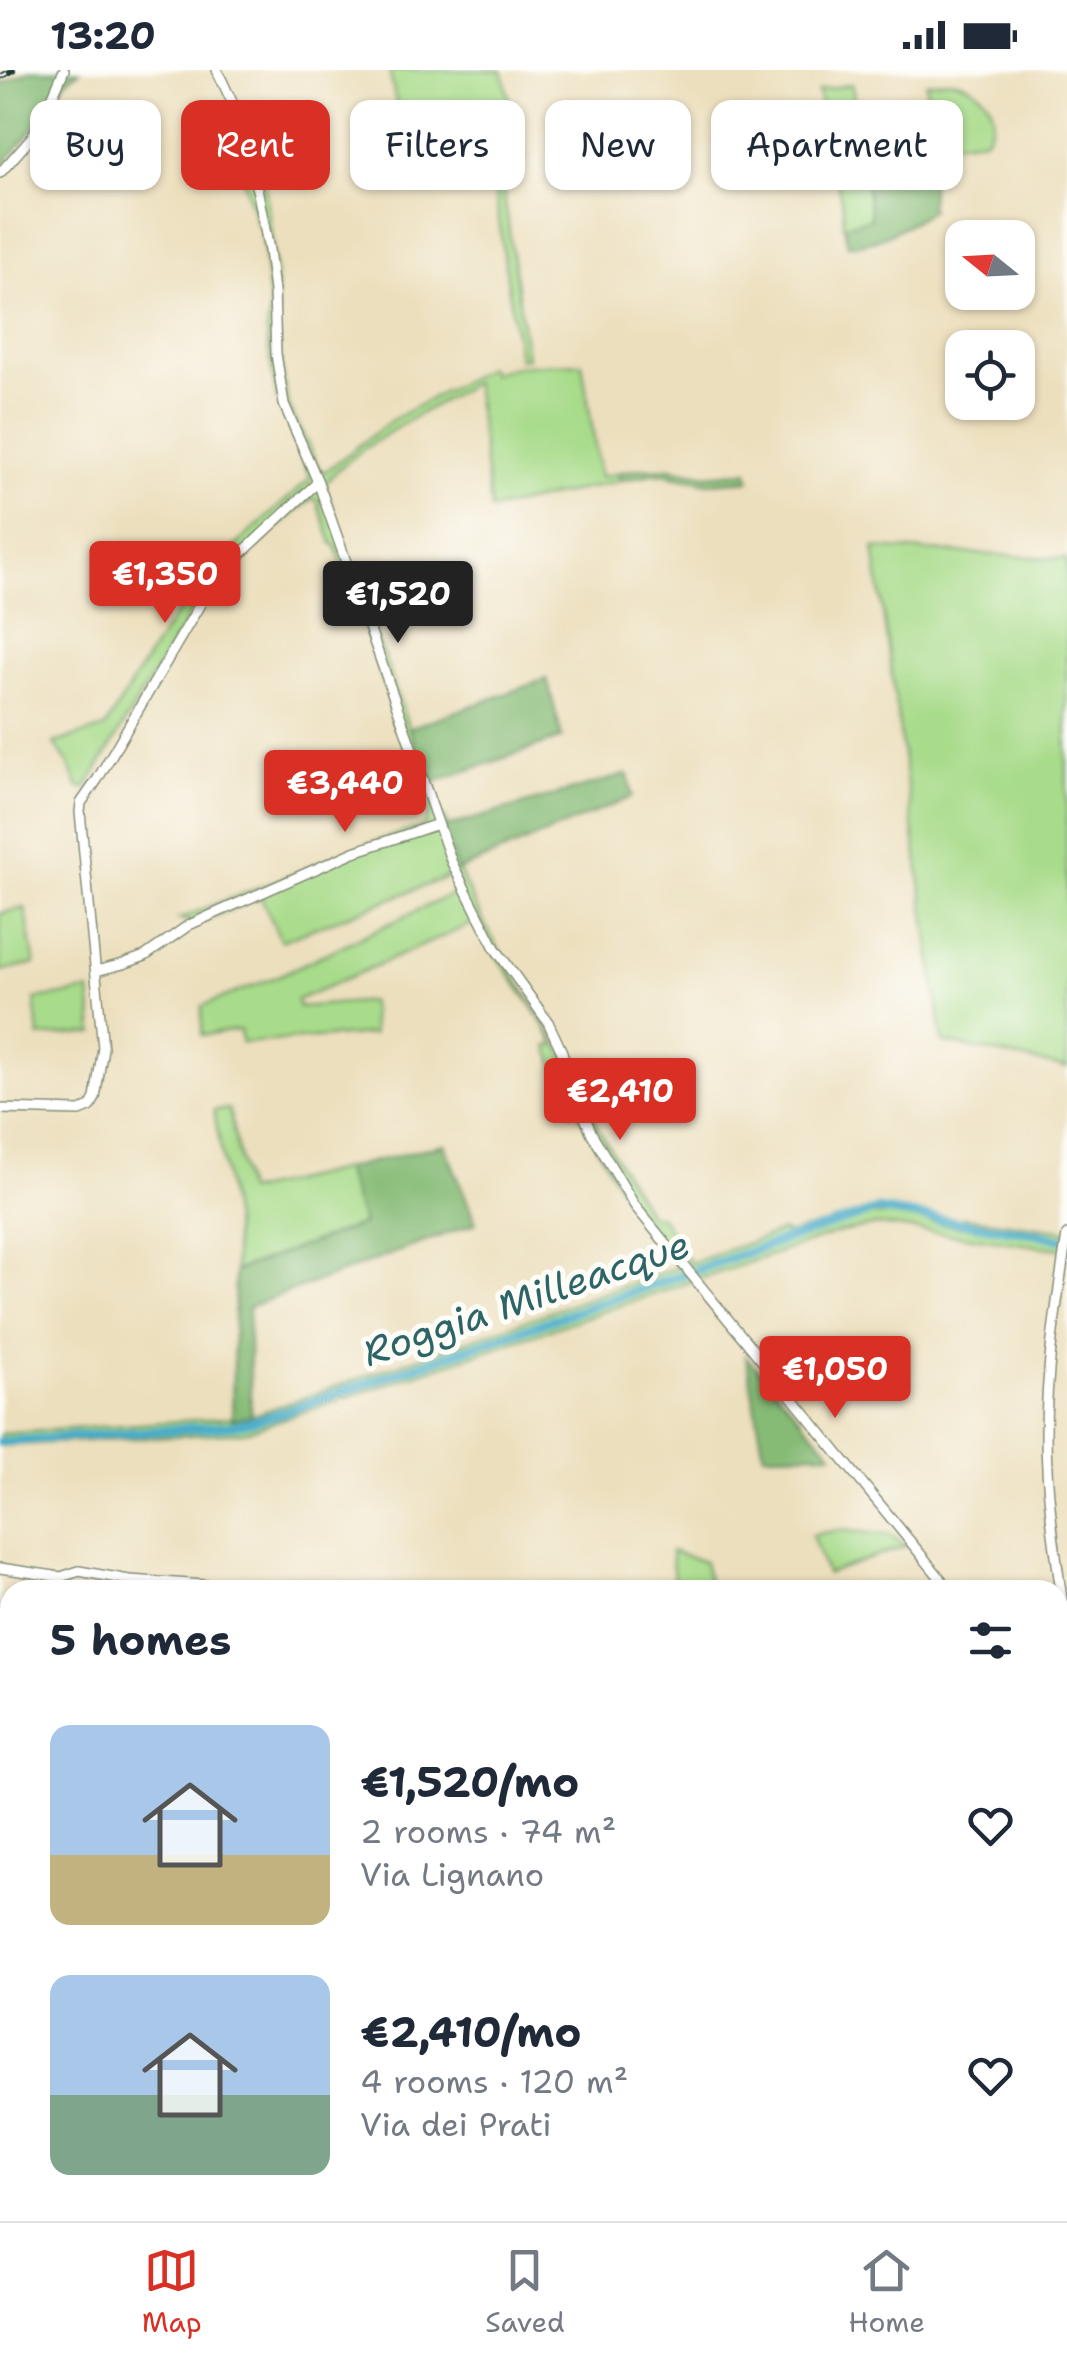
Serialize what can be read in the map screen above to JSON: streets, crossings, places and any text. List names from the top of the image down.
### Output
{
  "water": ["Roggia Milleacque"],
  "north": "left",
  "page": {
    "status": "13:20",
    "chip": [
      "Buy",
      "Rent",
      "Filters",
      "New",
      "Apartment"
    ],
    "price": [
      "€1,350",
      "€1,520",
      "€3,440",
      "€2,410",
      "€1,050"
    ],
    "heading": "5 homes",
    "list": [
      {
        "name": "€1,520/mo",
        "note": "2 rooms · 74 m² · Via Lignano"
      },
      {
        "name": "€2,410/mo",
        "note": "4 rooms · 120 m² · Via dei Prati"
      }
    ],
    "tabs": ["Map", "Saved", "Home"]
  }
}
